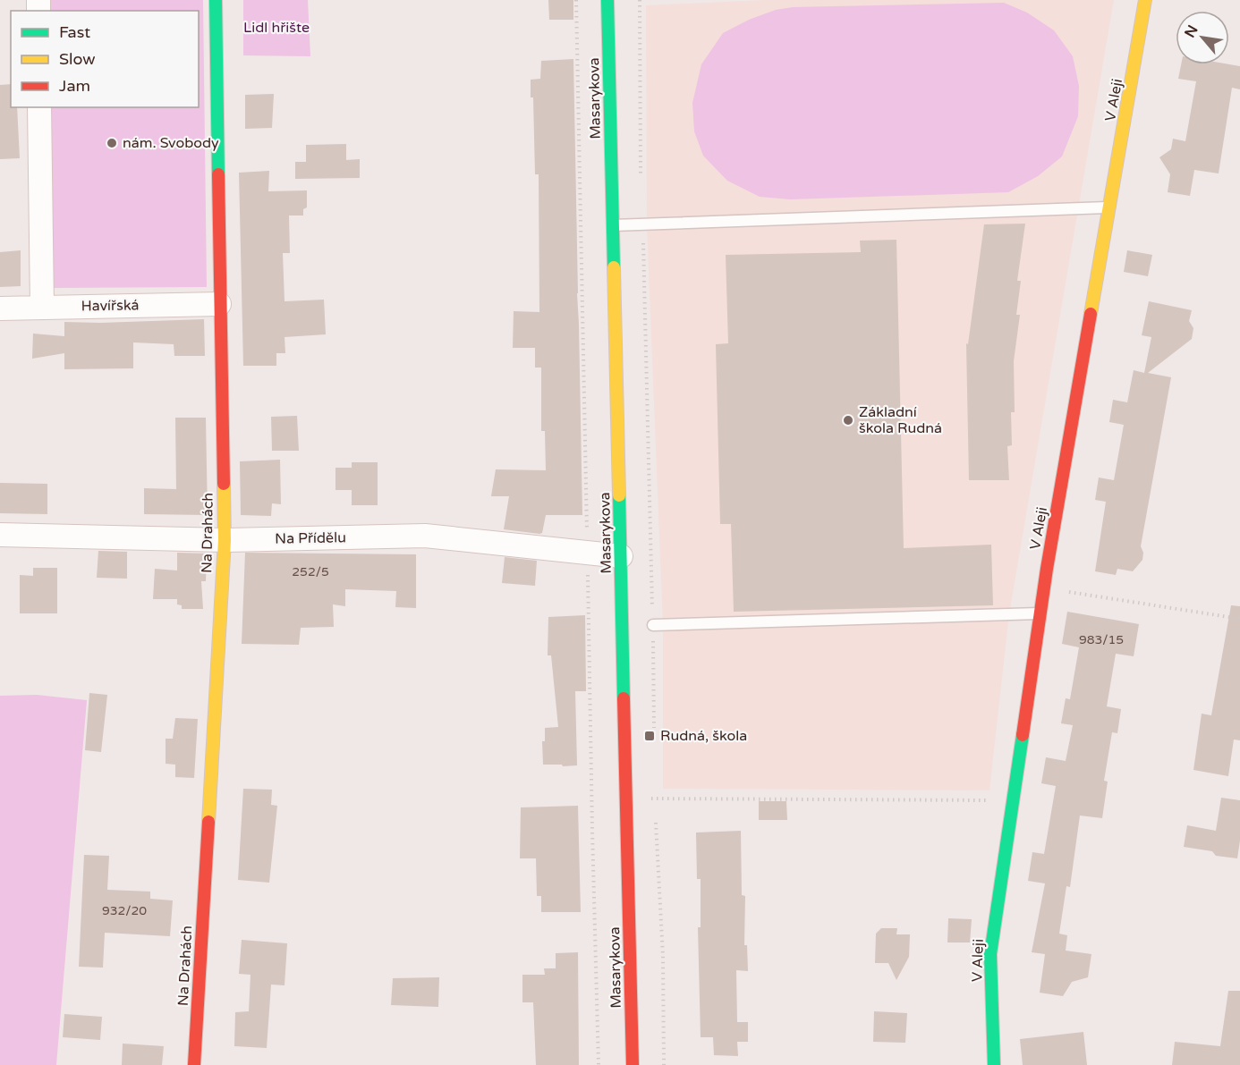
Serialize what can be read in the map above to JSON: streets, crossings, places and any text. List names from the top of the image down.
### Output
{
  "streets": {
    "street": [
      "Masarykova",
      "V Aleji",
      "Havířská",
      "Na Drahách",
      "Na Přídělu"
    ]
  },
  "crossings": [
    ["Masarykova", "Na Přídělu"],
    ["Havířská", "Na Drahách"],
    ["Na Drahách", "Na Přídělu"]
  ],
  "parks": ["Lidl hřište"],
  "places": {
    "other": ["nám. Svobody", "Základní škola Rudná"],
    "transit": ["Rudná, škola"]
  },
  "house_numbers": ["252/5", "983/15", "932/20"],
  "legend": ["Fast", "Slow", "Jam"],
  "north": "top left"
}
